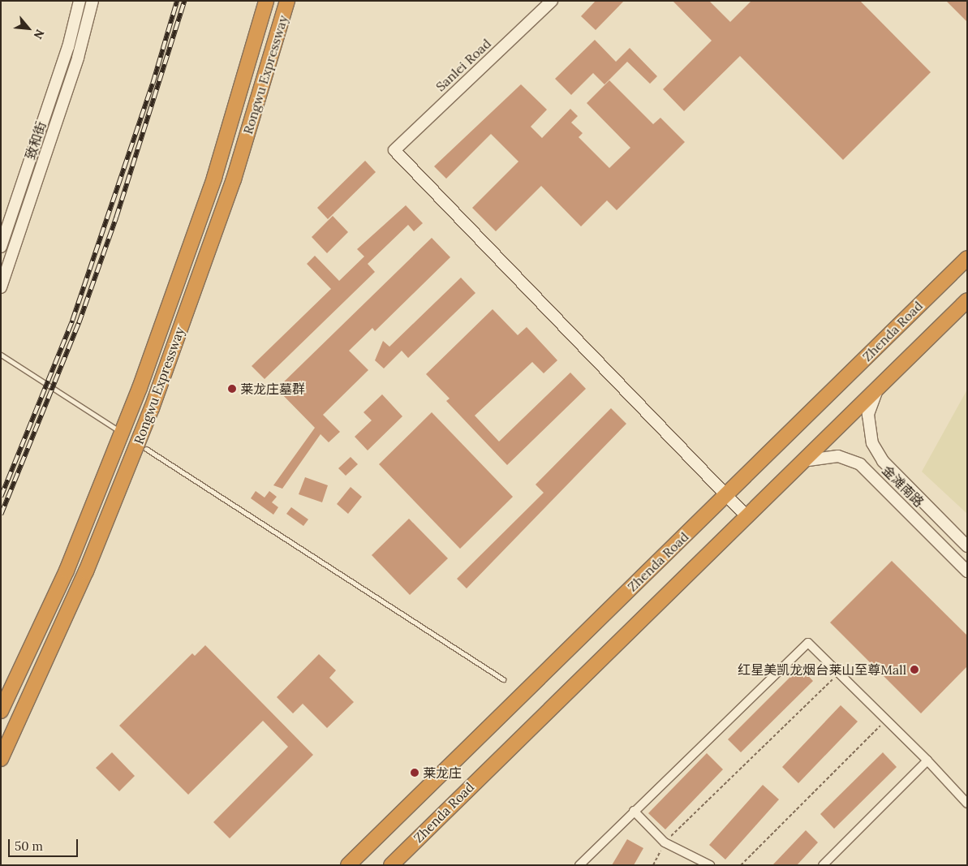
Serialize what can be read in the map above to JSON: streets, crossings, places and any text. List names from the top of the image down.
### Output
{
  "streets": {
    "highway": ["Rongwu Expressway", "Zhenda Road"],
    "street": ["Sanlei Road", "致和街", "金滩南路"]
  },
  "crossings": [
    ["Sanlei Road", "Zhenda Road"],
    ["Zhenda Road", "金滩南路"]
  ],
  "places": ["莱龙庄墓群", "红星美凯龙烟台莱山至尊Mall", "莱龙庄"],
  "scale_bar": "50 m",
  "north": "bottom right"
}
